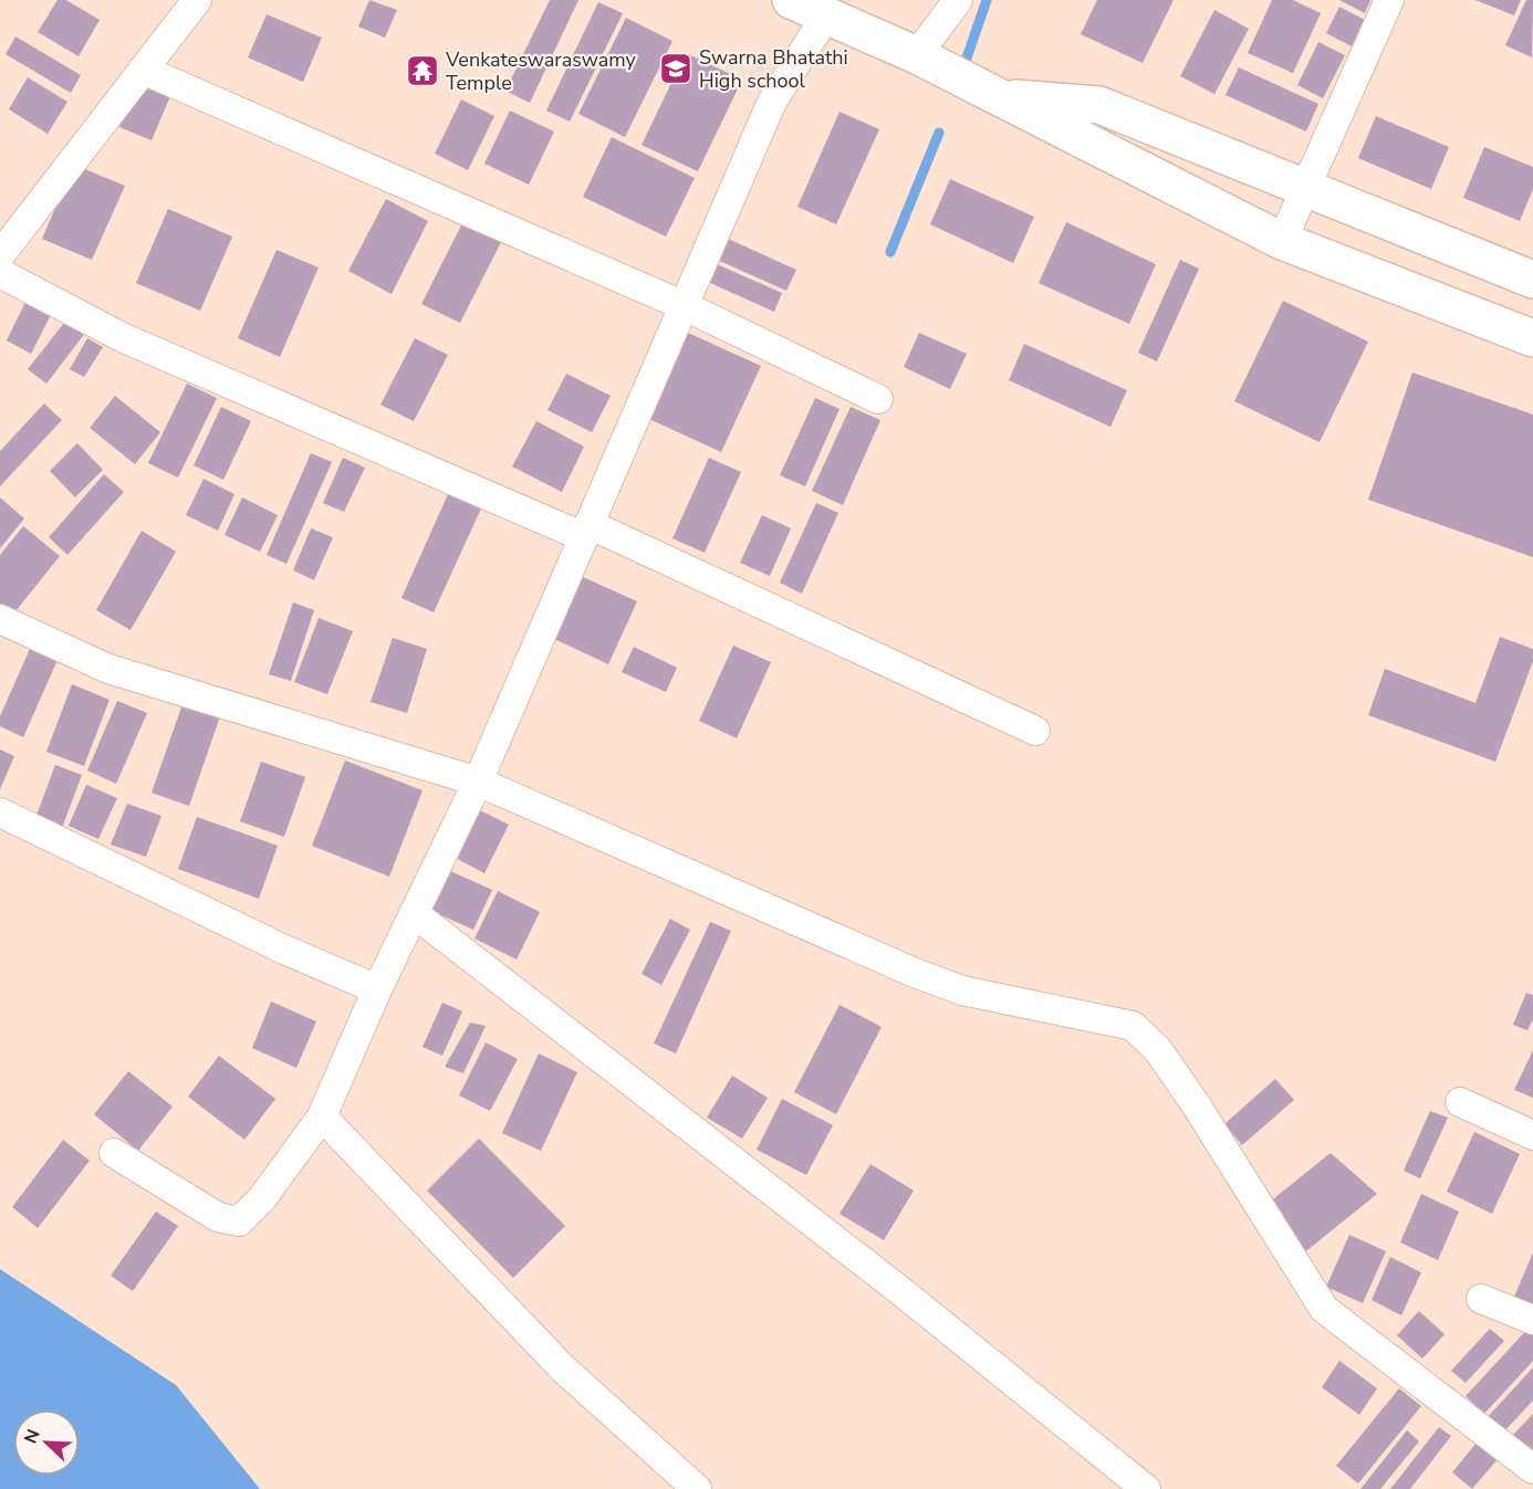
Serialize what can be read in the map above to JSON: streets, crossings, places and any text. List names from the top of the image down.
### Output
{
  "places": {
    "school or university": ["Swarna Bhatathi High school"],
    "temple": ["Venkateswaraswamy Temple"]
  },
  "north": "top left"
}
